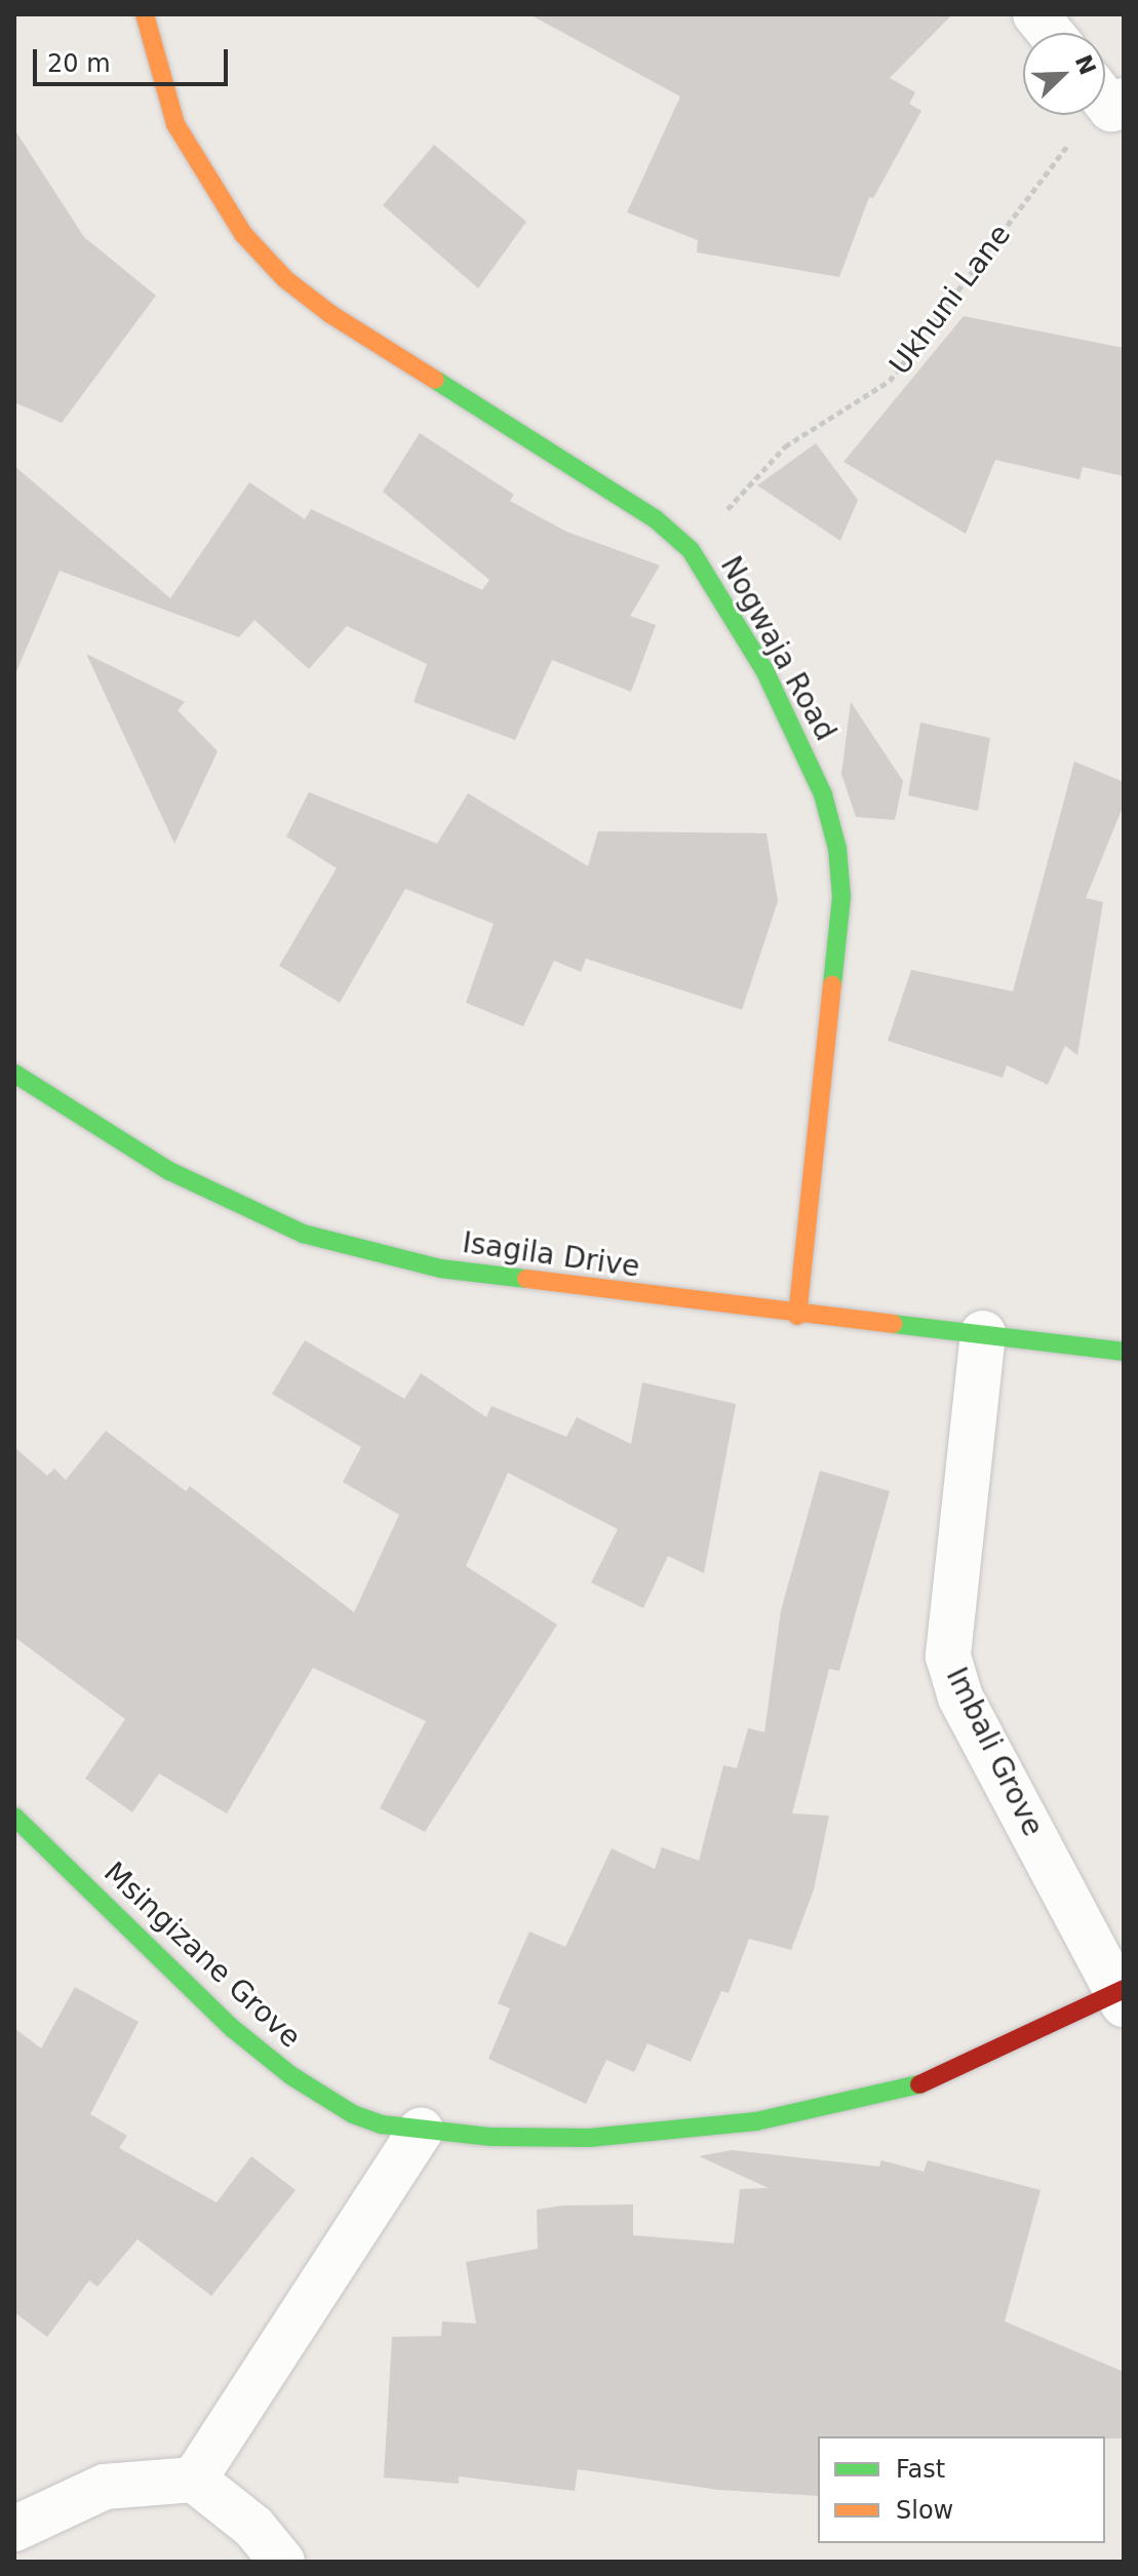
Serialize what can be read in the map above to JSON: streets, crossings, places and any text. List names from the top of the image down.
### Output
{
  "streets": {
    "street": [
      "Nogwaja Road",
      "Isagila Drive",
      "Imbali Grove",
      "Msingizane Grove"
    ],
    "path": ["Ukhuni Lane"]
  },
  "crossings": [
    ["Ukhuni Lane", "Nogwaja Road"],
    ["Nogwaja Road", "Isagila Drive"],
    ["Isagila Drive", "Imbali Grove"],
    ["Imbali Grove", "Msingizane Grove"]
  ],
  "legend": ["Fast", "Slow"],
  "scale_bar": "20 m",
  "north": "top right"
}
